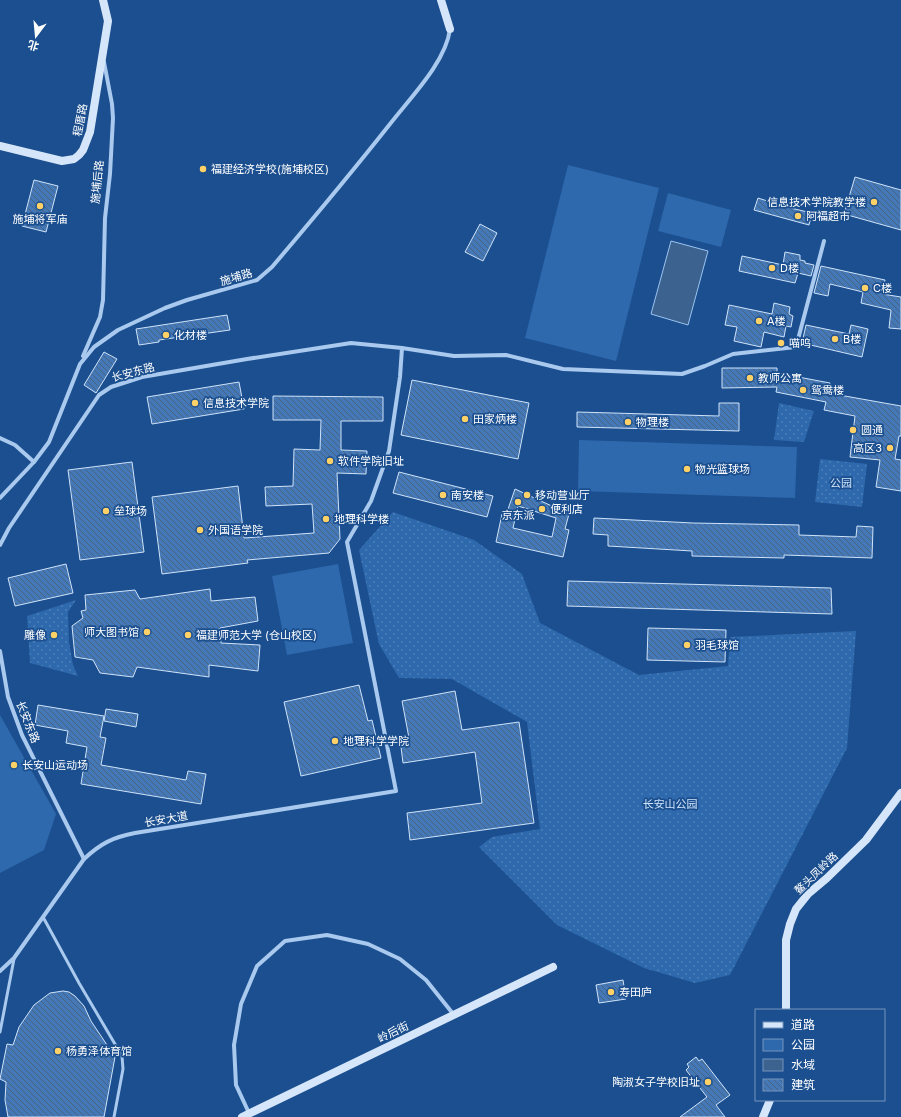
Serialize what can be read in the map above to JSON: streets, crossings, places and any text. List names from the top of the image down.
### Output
{
  "streets": {
    "street": [
      "程厝路",
      "施埔后路",
      "施埔路",
      "长安东路",
      "长安大道",
      "鳌头凤岭路",
      "岭后街"
    ]
  },
  "crossings": [
    ["程厝路", "施埔后路"],
    ["施埔后路", "施埔路"],
    ["长安东路", "长安大道"]
  ],
  "parks": ["公园", "长安山公园"],
  "places": [
    "福建经济学校(施埔校区)",
    "信息技术学院教学楼",
    "施埔将军庙",
    "阿福超市",
    "D楼",
    "C楼",
    "A楼",
    "化材楼",
    "B楼",
    "喵呜",
    "教师公寓",
    "鸳鸯楼",
    "信息技术学院",
    "田家炳楼",
    "物理楼",
    "圆通",
    "高区3",
    "软件学院旧址",
    "物光篮球场",
    "南安楼",
    "移动营业厅",
    "京东派",
    "便利店",
    "垒球场",
    "地理科学楼",
    "外国语学院",
    "师大图书馆",
    "雕像",
    "福建师范大学 (仓山校区)",
    "羽毛球馆",
    "地理科学学院",
    "长安山运动场",
    "寿田庐",
    "杨勇泽体育馆",
    "陶淑女子学校旧址"
  ],
  "legend": [
    "道路",
    "公园",
    "水域",
    "建筑"
  ],
  "north": "bottom"
}
